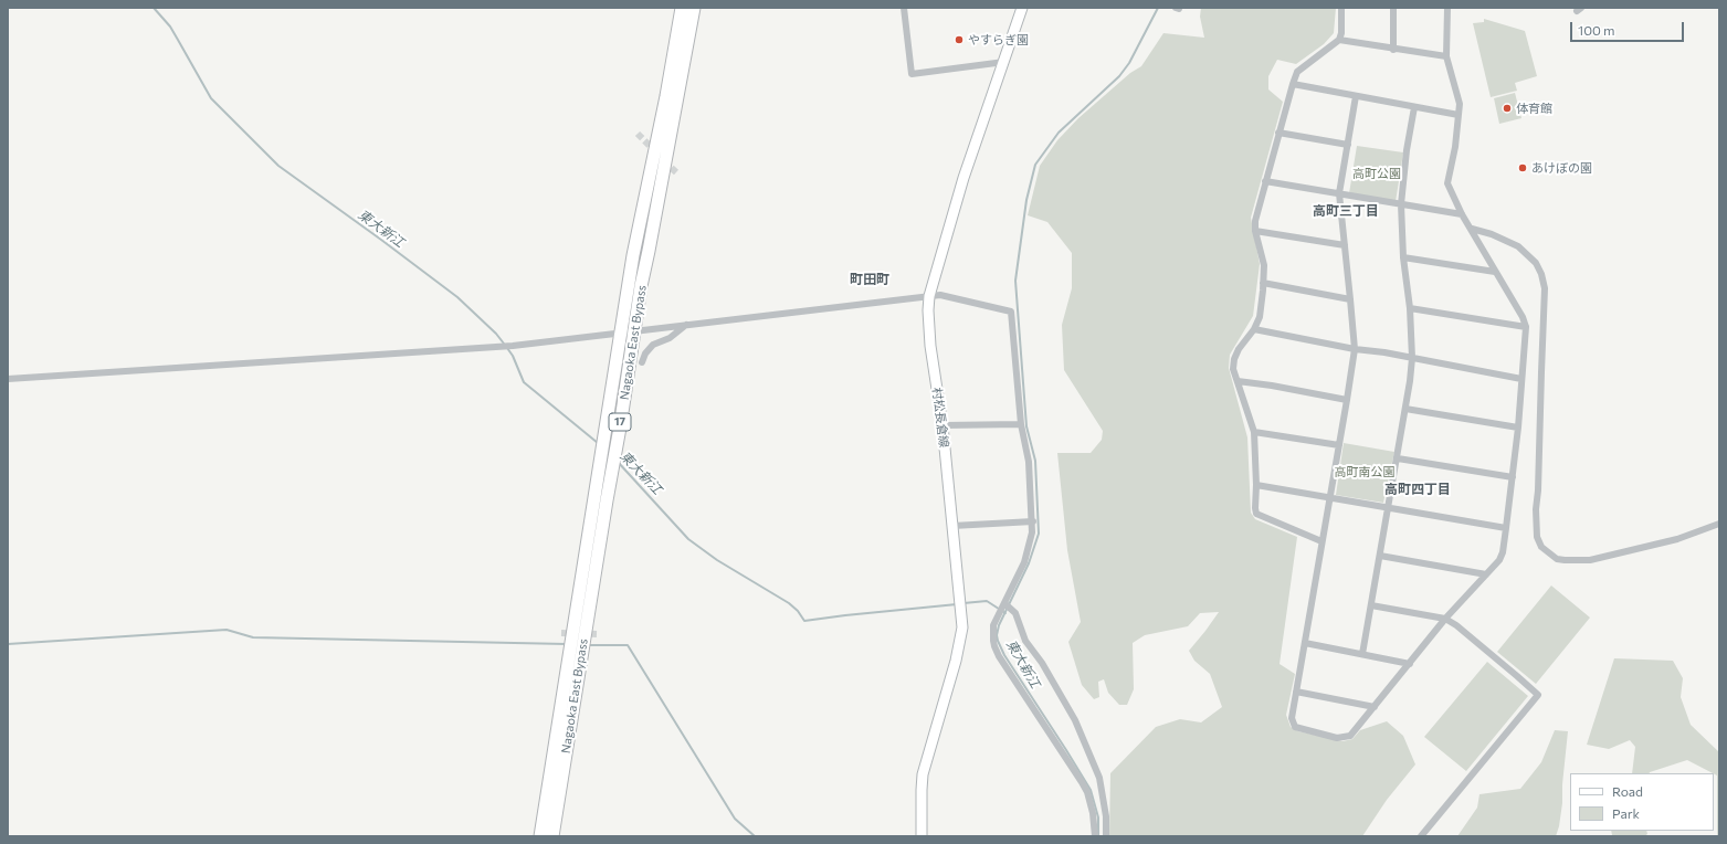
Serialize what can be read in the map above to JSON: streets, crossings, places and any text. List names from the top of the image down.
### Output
{
  "streets": {
    "highway": ["Nagaoka East Bypass", "17"],
    "main road": ["村松長倉線"]
  },
  "districts": ["高町三丁目", "町田町", "高町四丁目"],
  "water": ["東大新江"],
  "parks": ["高町公園", "高町南公園"],
  "places": ["やすらぎ園", "体育館", "あけぼの園"],
  "legend": ["Road", "Park"],
  "scale_bar": "100 m"
}
